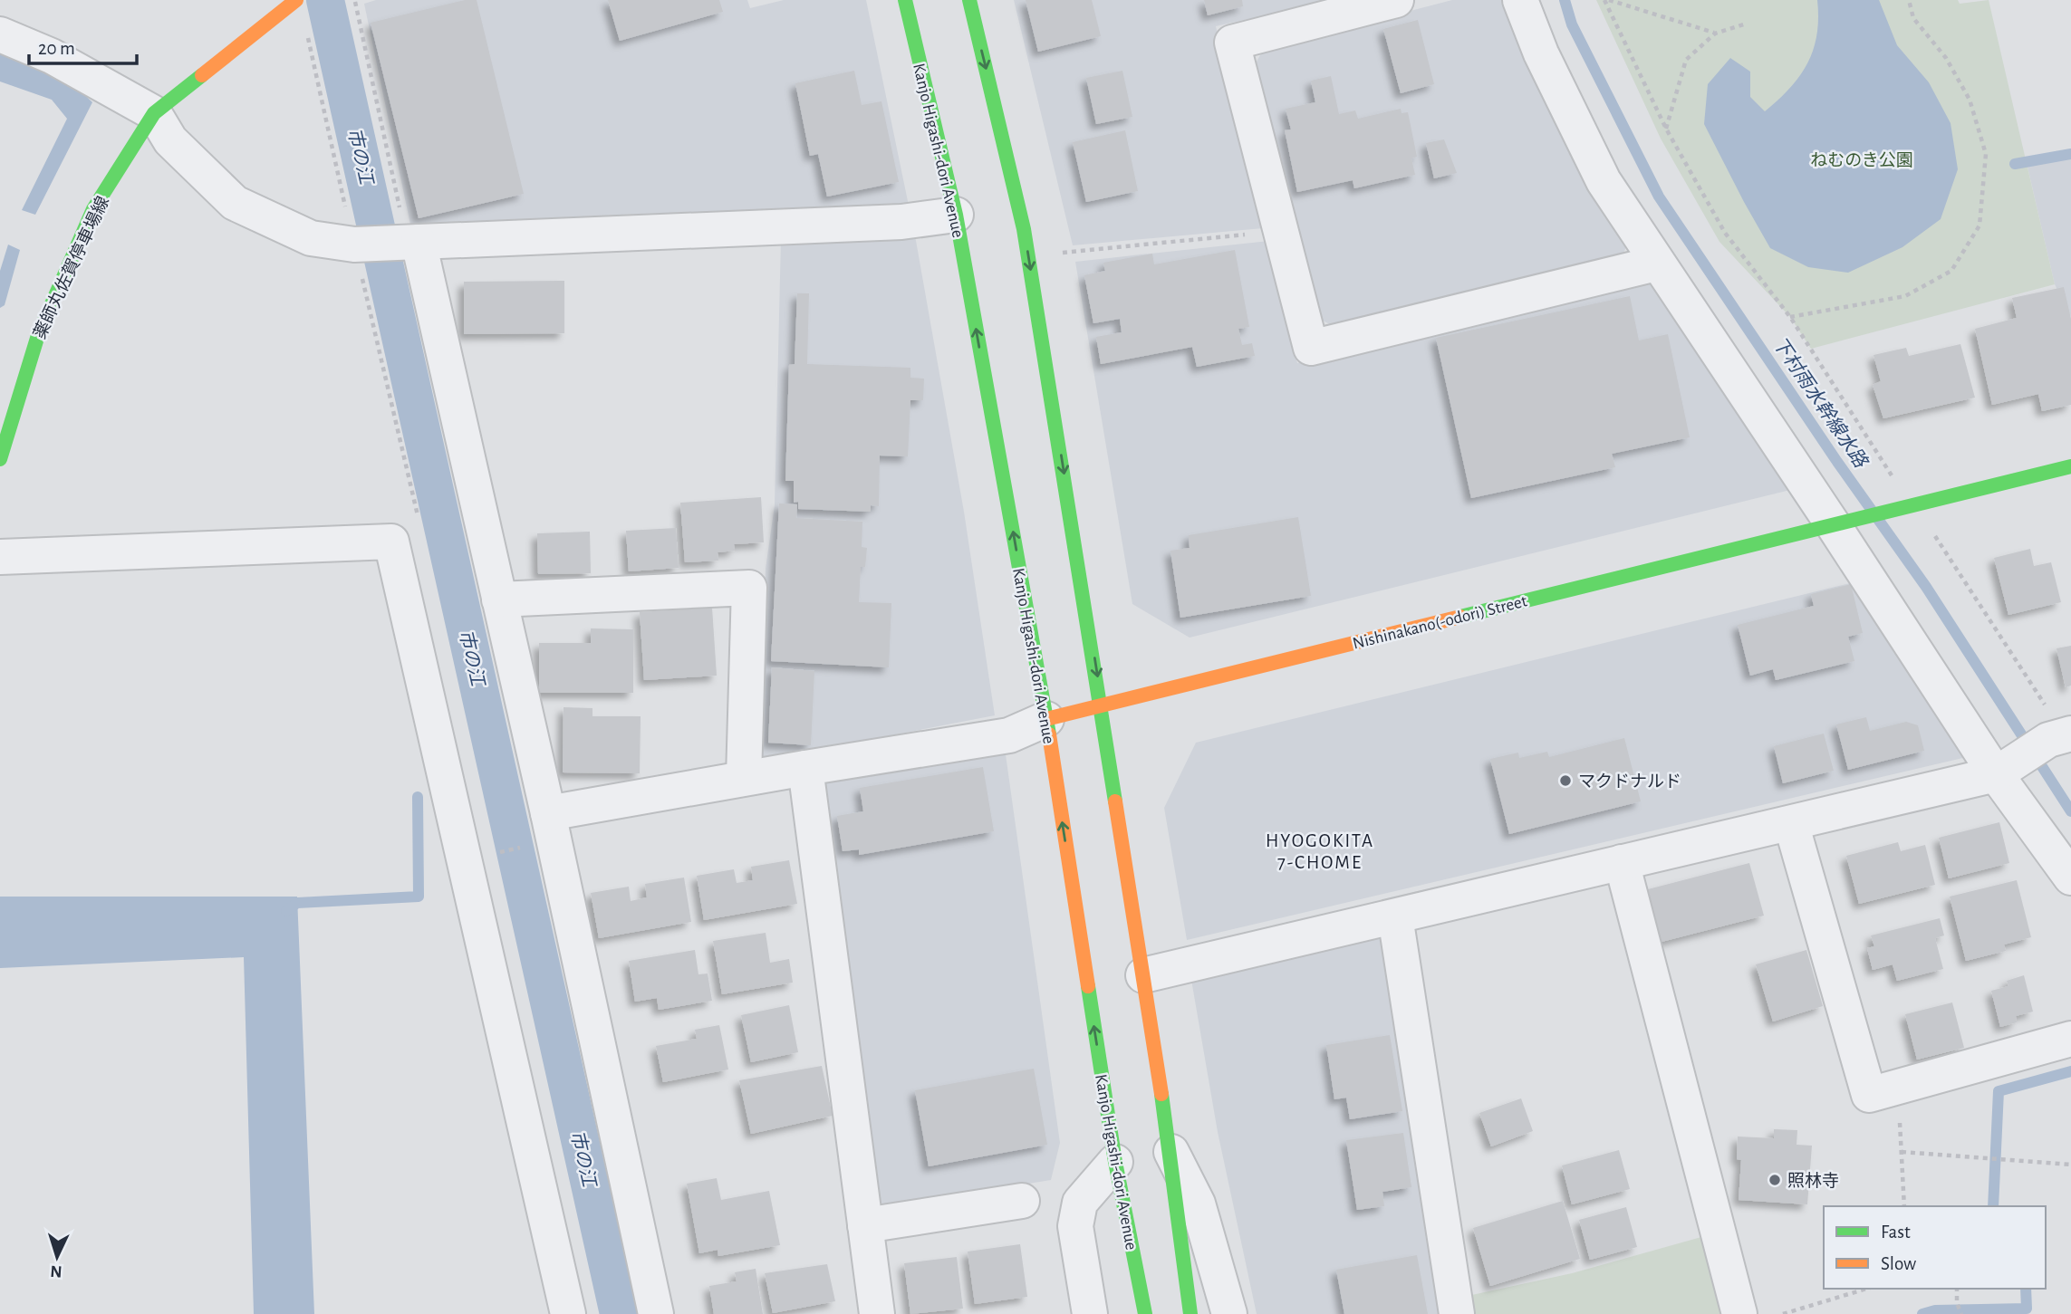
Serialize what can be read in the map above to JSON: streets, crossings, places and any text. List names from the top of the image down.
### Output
{
  "streets": {
    "main road": ["Kanjo Higashi-dori Avenue", "薬師丸佐賀停車場線", "Nishinakano(-odori) Street"]
  },
  "crossings": [
    ["Kanjo Higashi-dori Avenue", "Nishinakano(-odori) Street"]
  ],
  "districts": ["HYOGOKITA 7-CHOME"],
  "water": ["市の江", "下村雨水幹線水路"],
  "parks": ["ねむのき公園"],
  "places": ["マクドナルド", "照林寺"],
  "legend": ["Fast", "Slow"],
  "scale_bar": "20 m",
  "north": "bottom"
}
